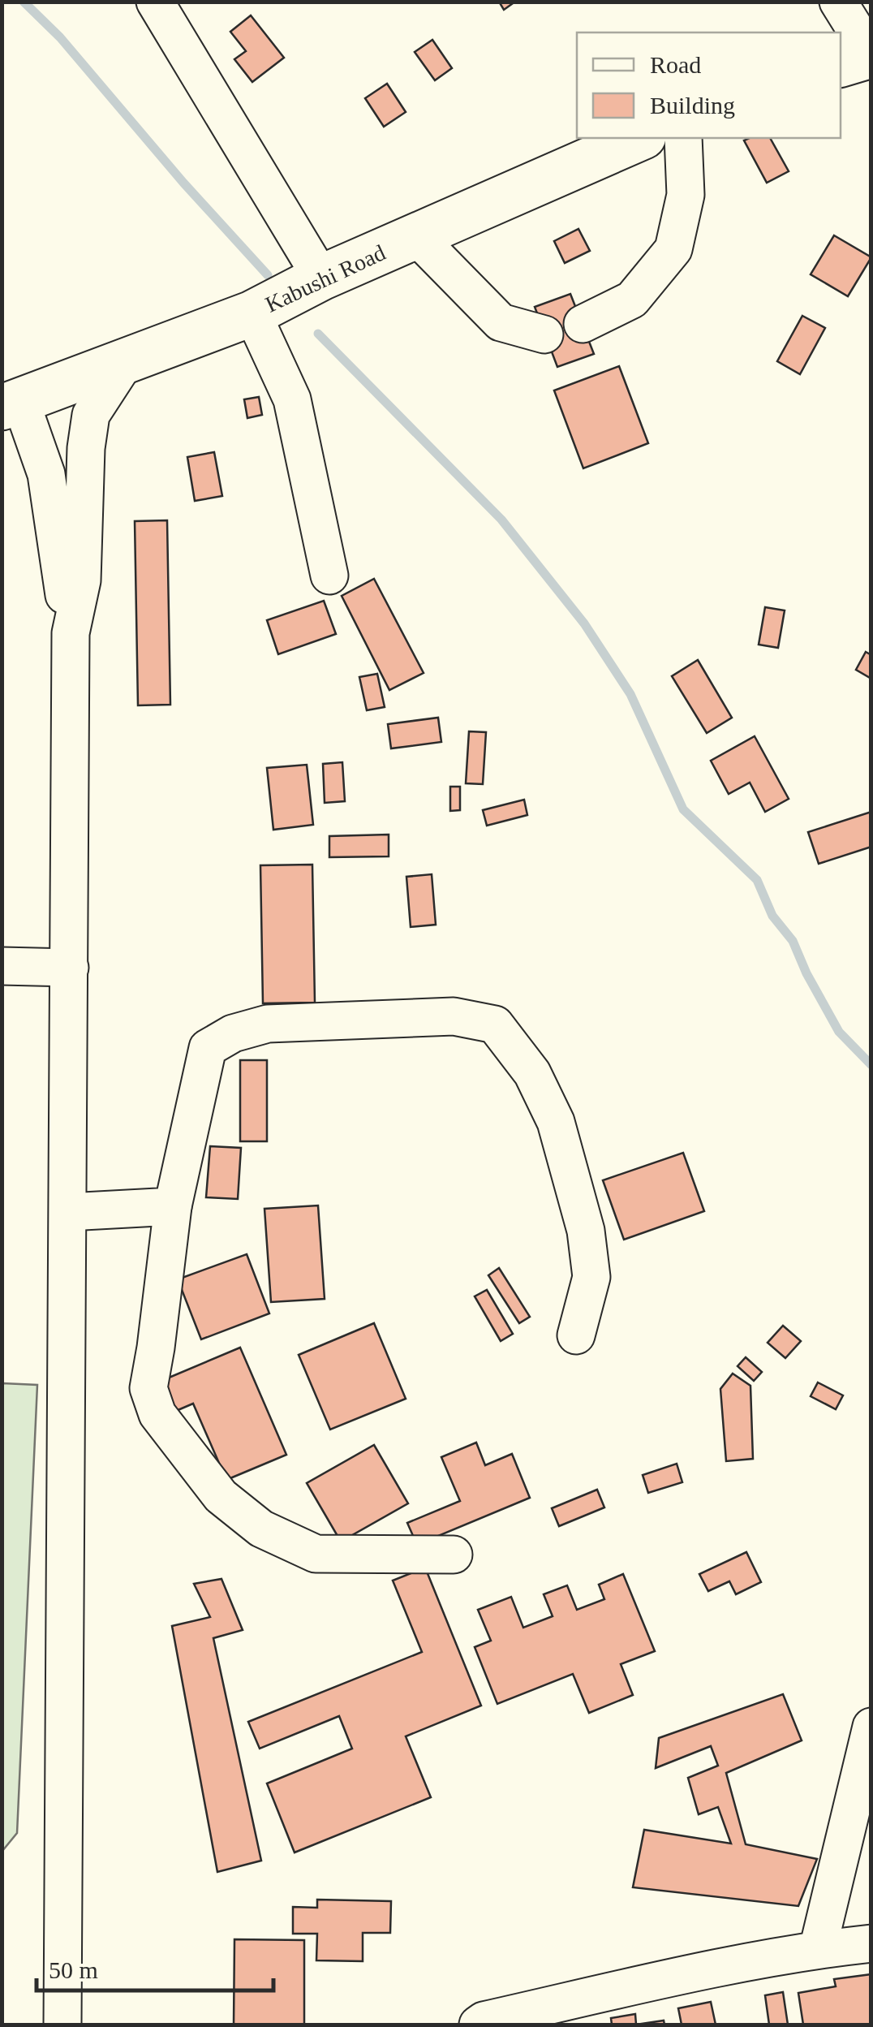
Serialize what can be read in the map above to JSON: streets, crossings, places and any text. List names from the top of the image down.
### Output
{
  "streets": {
    "main road": ["Kabushi Road"]
  },
  "legend": ["Road", "Building"],
  "scale_bar": "50 m"
}
